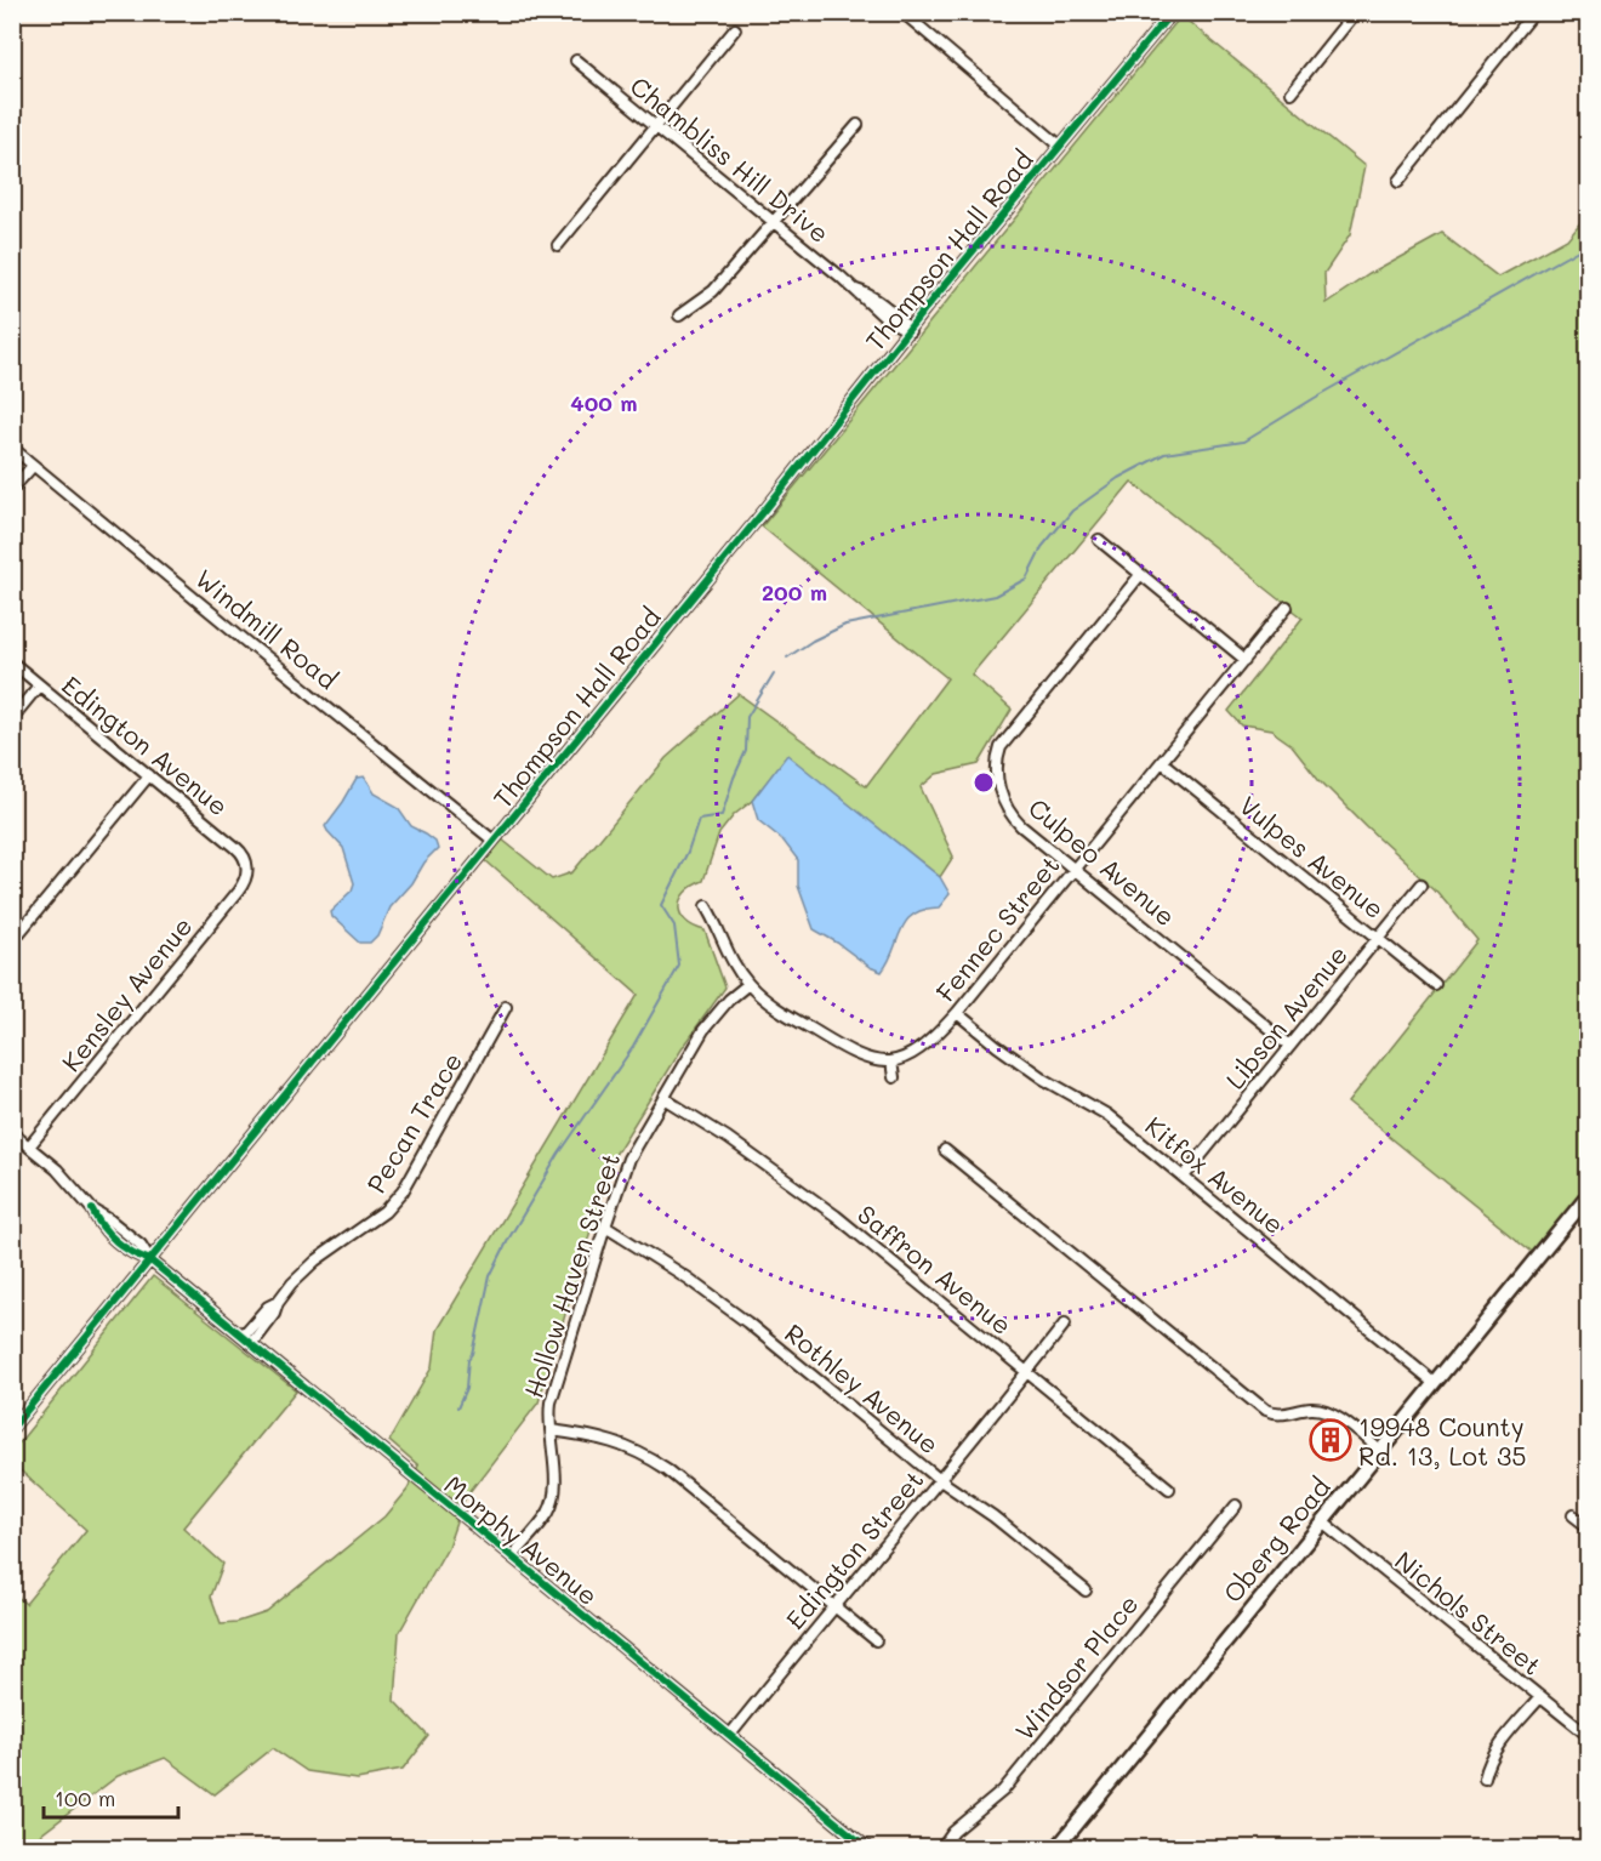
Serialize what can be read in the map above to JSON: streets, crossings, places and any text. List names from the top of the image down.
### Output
{
  "streets": {
    "street": [
      "Chambliss Hill Drive",
      "Thompson Hall Road",
      "Windmill Road",
      "Edington Avenue",
      "Vulpes Avenue",
      "Culpeo Avenue",
      "Fennec Street",
      "Kensley Avenue",
      "Libson Avenue",
      "Pecan Trace",
      "Kitfox Avenue",
      "Saffron Avenue",
      "Hollow Haven Street",
      "Rothley Avenue",
      "Morphy Avenue",
      "Oberg Road",
      "Edington Street",
      "Nichols Street",
      "Windsor Place"
    ]
  },
  "crossings": [
    ["Chambliss Hill Drive", "Thompson Hall Road"],
    ["Thompson Hall Road", "Windmill Road"],
    ["Thompson Hall Road", "Morphy Avenue"],
    ["Edington Avenue", "Kensley Avenue"],
    ["Vulpes Avenue", "Fennec Street"],
    ["Vulpes Avenue", "Libson Avenue"],
    ["Culpeo Avenue", "Fennec Street"],
    ["Culpeo Avenue", "Libson Avenue"],
    ["Fennec Street", "Kitfox Avenue"],
    ["Kensley Avenue", "Morphy Avenue"],
    ["Libson Avenue", "Kitfox Avenue"],
    ["Pecan Trace", "Morphy Avenue"],
    ["Kitfox Avenue", "Oberg Road"],
    ["Saffron Avenue", "Hollow Haven Street"],
    ["Saffron Avenue", "Edington Street"],
    ["Hollow Haven Street", "Rothley Avenue"],
    ["Hollow Haven Street", "Morphy Avenue"],
    ["Rothley Avenue", "Edington Street"],
    ["Morphy Avenue", "Edington Street"],
    ["Oberg Road", "Nichols Street"]
  ],
  "places": {
    "building": ["19948 County Rd. 13, Lot 35"]
  },
  "scale_bar": "100 m",
  "rings": ["400 m", "200 m"]
}
